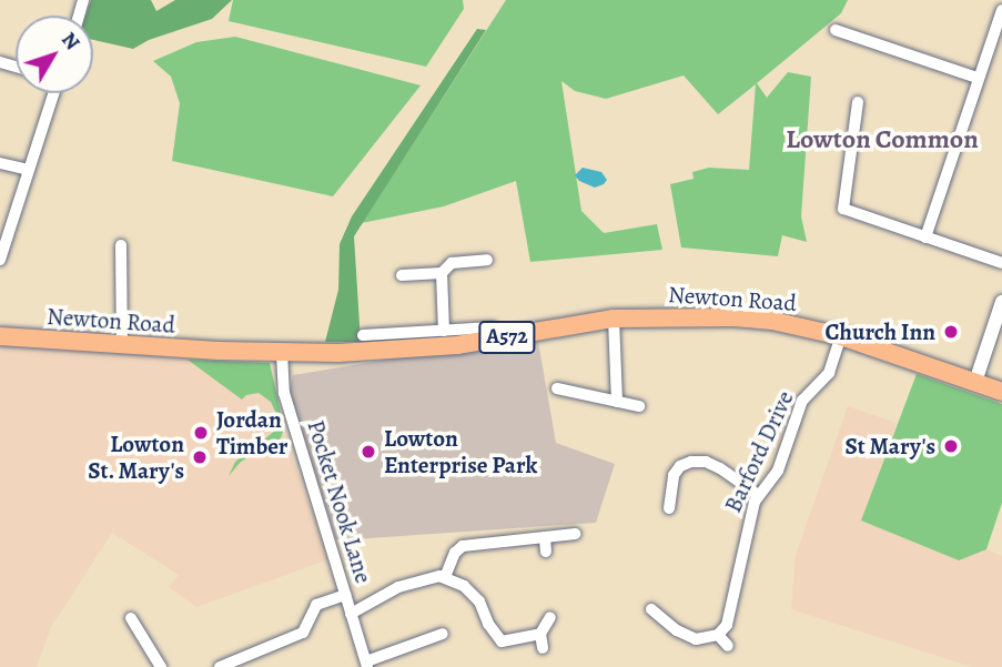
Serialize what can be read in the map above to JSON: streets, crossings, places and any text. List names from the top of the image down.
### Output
{
  "streets": {
    "main road": ["Newton Road", "A572"],
    "street": ["Barford Drive", "Pocket Nook Lane"]
  },
  "crossings": [
    ["Newton Road", "Barford Drive"],
    ["Newton Road", "Pocket Nook Lane"]
  ],
  "districts": ["Lowton Common"],
  "places": [
    "Church Inn",
    "Jordan Timber",
    "St Mary's",
    "Lowton Enterprise Park",
    "Lowton St. Mary's"
  ],
  "north": "top right"
}
